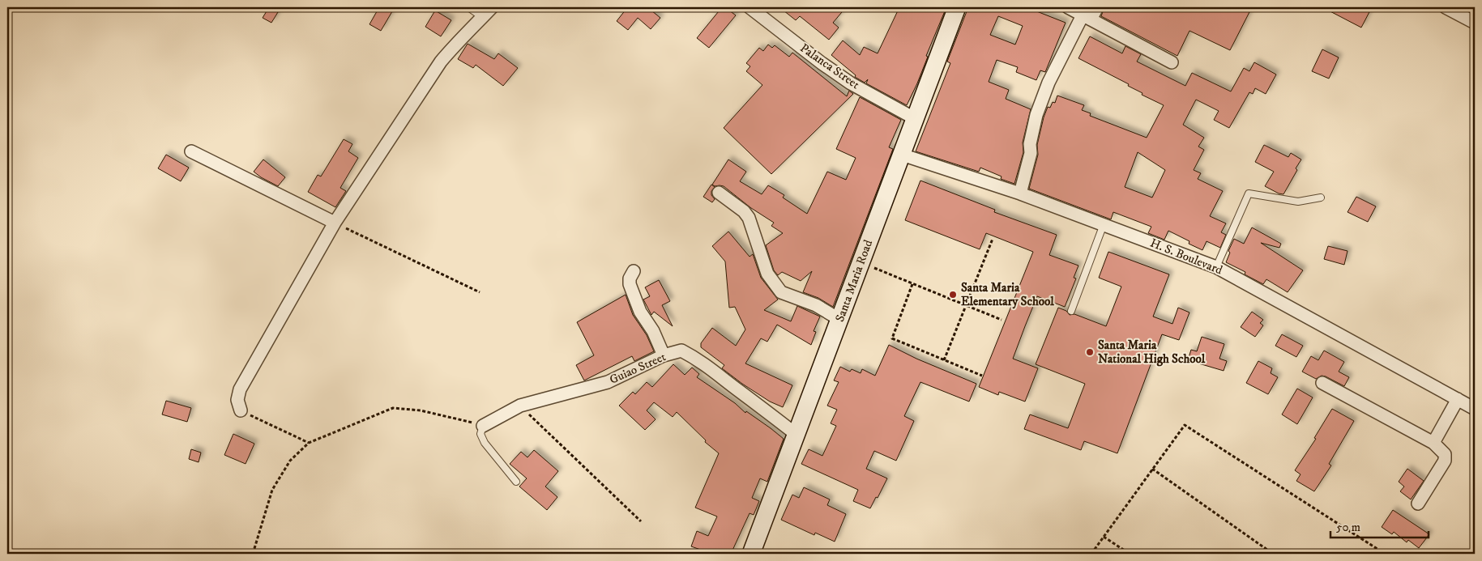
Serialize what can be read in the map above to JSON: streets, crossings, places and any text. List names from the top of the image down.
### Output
{
  "streets": {
    "main road": ["Santa Maria Road"],
    "street": ["Palanca Street", "H. S. Boulevard", "Guiao Street"]
  },
  "crossings": [
    ["Palanca Street", "Santa Maria Road"],
    ["H. S. Boulevard", "Santa Maria Road"],
    ["Santa Maria Road", "Guiao Street"]
  ],
  "places": ["Santa Maria Elementary School", "Santa Maria National High School"],
  "scale_bar": "50 m"
}
